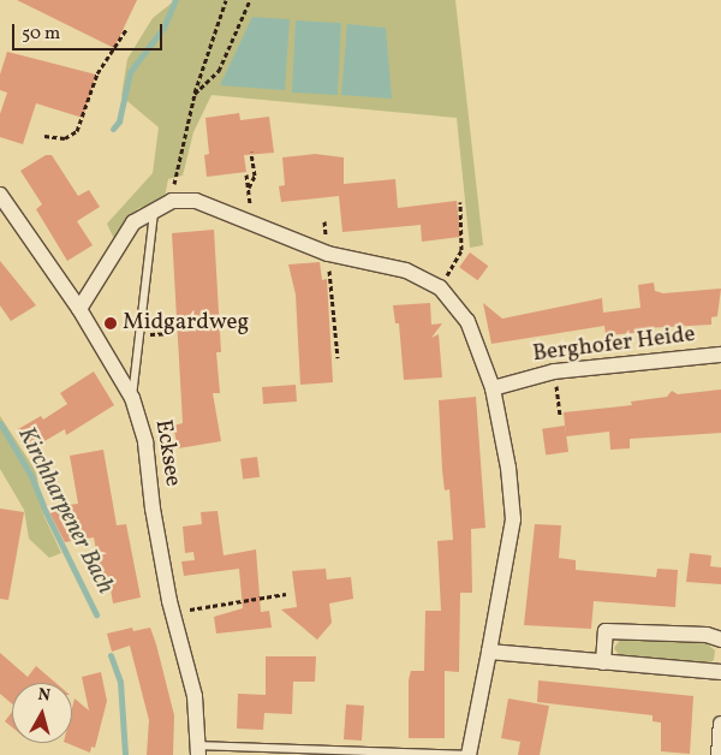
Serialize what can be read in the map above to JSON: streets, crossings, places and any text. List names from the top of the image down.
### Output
{
  "streets": {
    "street": ["Berghofer Heide", "Ecksee"]
  },
  "water": ["Kirchharpener Bach"],
  "places": ["Midgardweg"],
  "scale_bar": "50 m",
  "north": "top"
}
